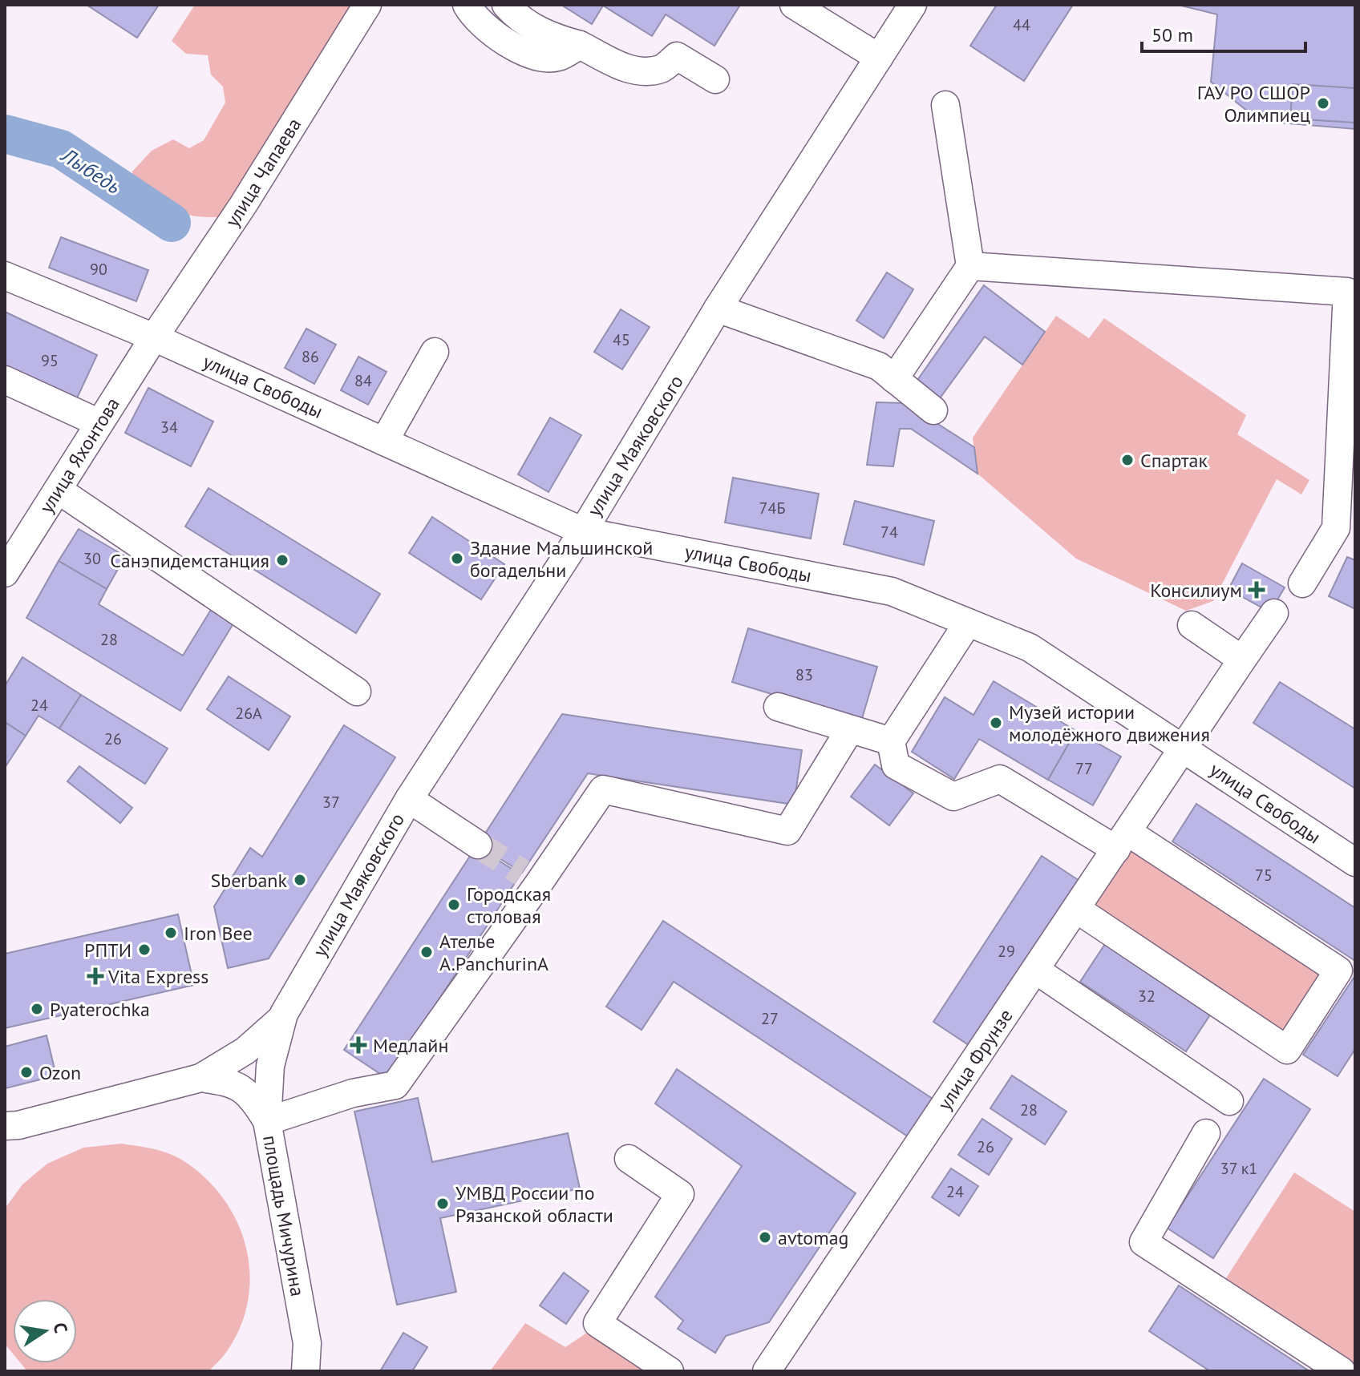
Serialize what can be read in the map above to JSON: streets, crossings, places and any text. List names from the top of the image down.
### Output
{
  "streets": {
    "street": [
      "улица Чапаева",
      "улица Свободы",
      "улица Маяковского",
      "улица Яхонтова",
      "улица Фрунзе",
      "площадь Мичурина"
    ]
  },
  "crossings": [
    ["улица Чапаева", "улица Свободы"],
    ["улица Чапаева", "улица Яхонтова"],
    ["улица Свободы", "улица Маяковского"],
    ["улица Свободы", "улица Яхонтова"],
    ["улица Свободы", "улица Фрунзе"],
    ["улица Маяковского", "площадь Мичурина"]
  ],
  "water": ["Лыбедь"],
  "places": {
    "other": [
      "ГАУ РО СШОР Олимпиец",
      "Спартак",
      "Здание Мальшинской богадельни",
      "Санэпидемстанция",
      "Музей истории молодёжного движения",
      "Sberbank",
      "Городская столовая",
      "Iron Bee",
      "РПТИ",
      "Ателье A.PanchurinA",
      "Pyaterochka",
      "Ozon",
      "УМВД России по Рязанской области",
      "avtomag"
    ],
    "health": ["Консилиум", "Vita Express", "Медлайн"]
  },
  "house_numbers": [
    "44",
    "90",
    "45",
    "86",
    "95",
    "84",
    "34",
    "74Б",
    "74",
    "30",
    "28",
    "83",
    "24",
    "26А",
    "26",
    "77",
    "37",
    "75",
    "29",
    "32",
    "27",
    "28",
    "26",
    "37 к1",
    "24"
  ],
  "scale_bar": "50 m",
  "north": "right"
}
